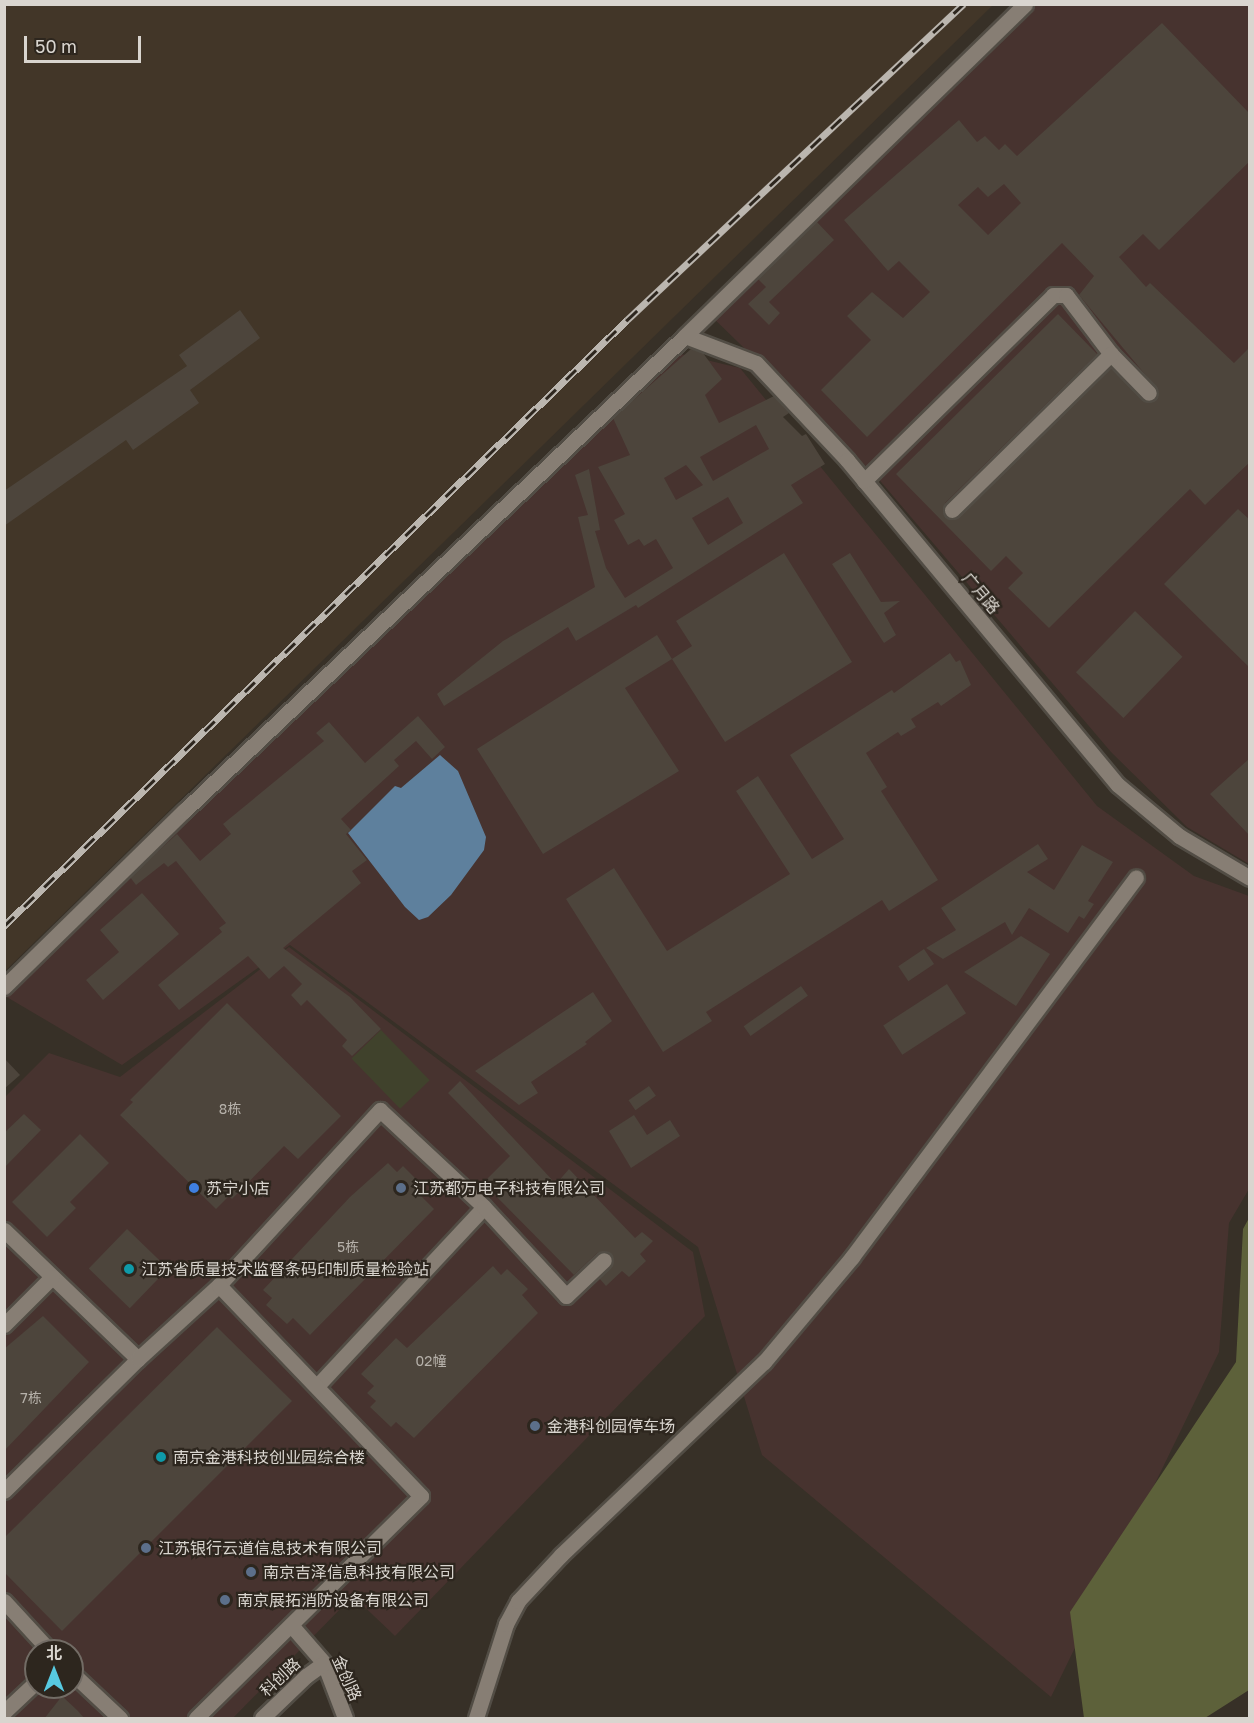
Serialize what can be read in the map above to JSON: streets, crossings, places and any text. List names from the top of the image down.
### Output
{
  "streets": {
    "street": ["广月路", "科创路", "金创路"]
  },
  "crossings": [
    ["科创路", "金创路"]
  ],
  "places": [
    "苏宁小店",
    "江苏都万电子科技有限公司",
    "江苏省质量技术监督条码印制质量检验站",
    "金港科创园停车场",
    "南京金港科技创业园综合楼",
    "江苏银行云道信息技术有限公司",
    "南京吉泽信息科技有限公司",
    "南京展拓消防设备有限公司"
  ],
  "house_numbers": [
    "8栋",
    "5栋",
    "02幢",
    "7栋"
  ],
  "scale_bar": "50 m",
  "north": "top"
}
